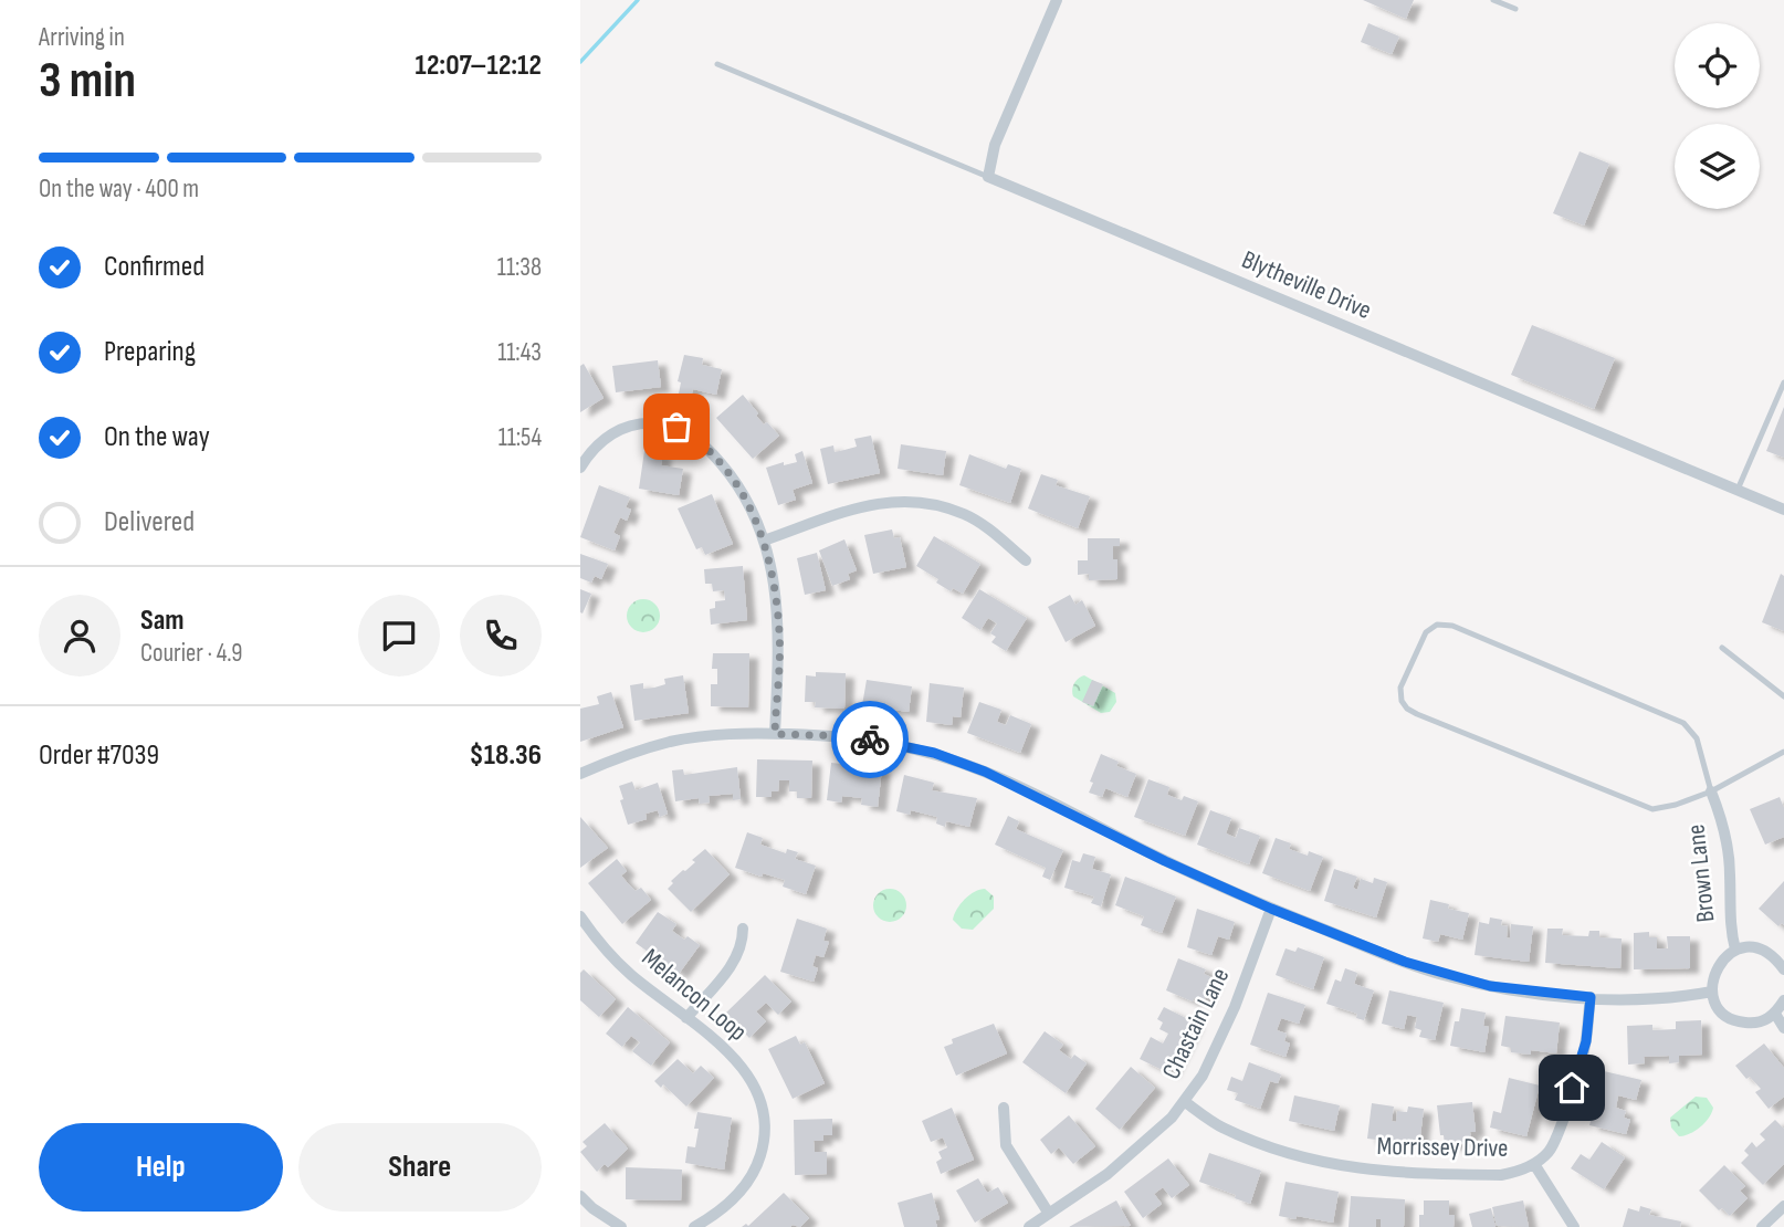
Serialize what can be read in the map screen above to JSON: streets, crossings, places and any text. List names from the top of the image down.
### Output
{
  "streets": {
    "street": [
      "Blytheville Drive",
      "Brown Lane",
      "Melancon Loop",
      "Chastain Lane",
      "Morrissey Drive"
    ]
  },
  "crossings": [
    ["Chastain Lane", "Morrissey Drive"]
  ],
  "page": {
    "heading": ["3 min", "Arriving in", "12:07–12:12"],
    "panel": [
      "Sam",
      "Courier · 4.9",
      "Order #7039",
      "$18.36"
    ],
    "bar": "On the way · 400 m",
    "list": [
      ["Confirmed", "11:38"],
      ["Preparing", "11:43"],
      ["On the way", "11:54"],
      "Delivered"
    ],
    "buttons": ["Help", "Share"]
  }
}
